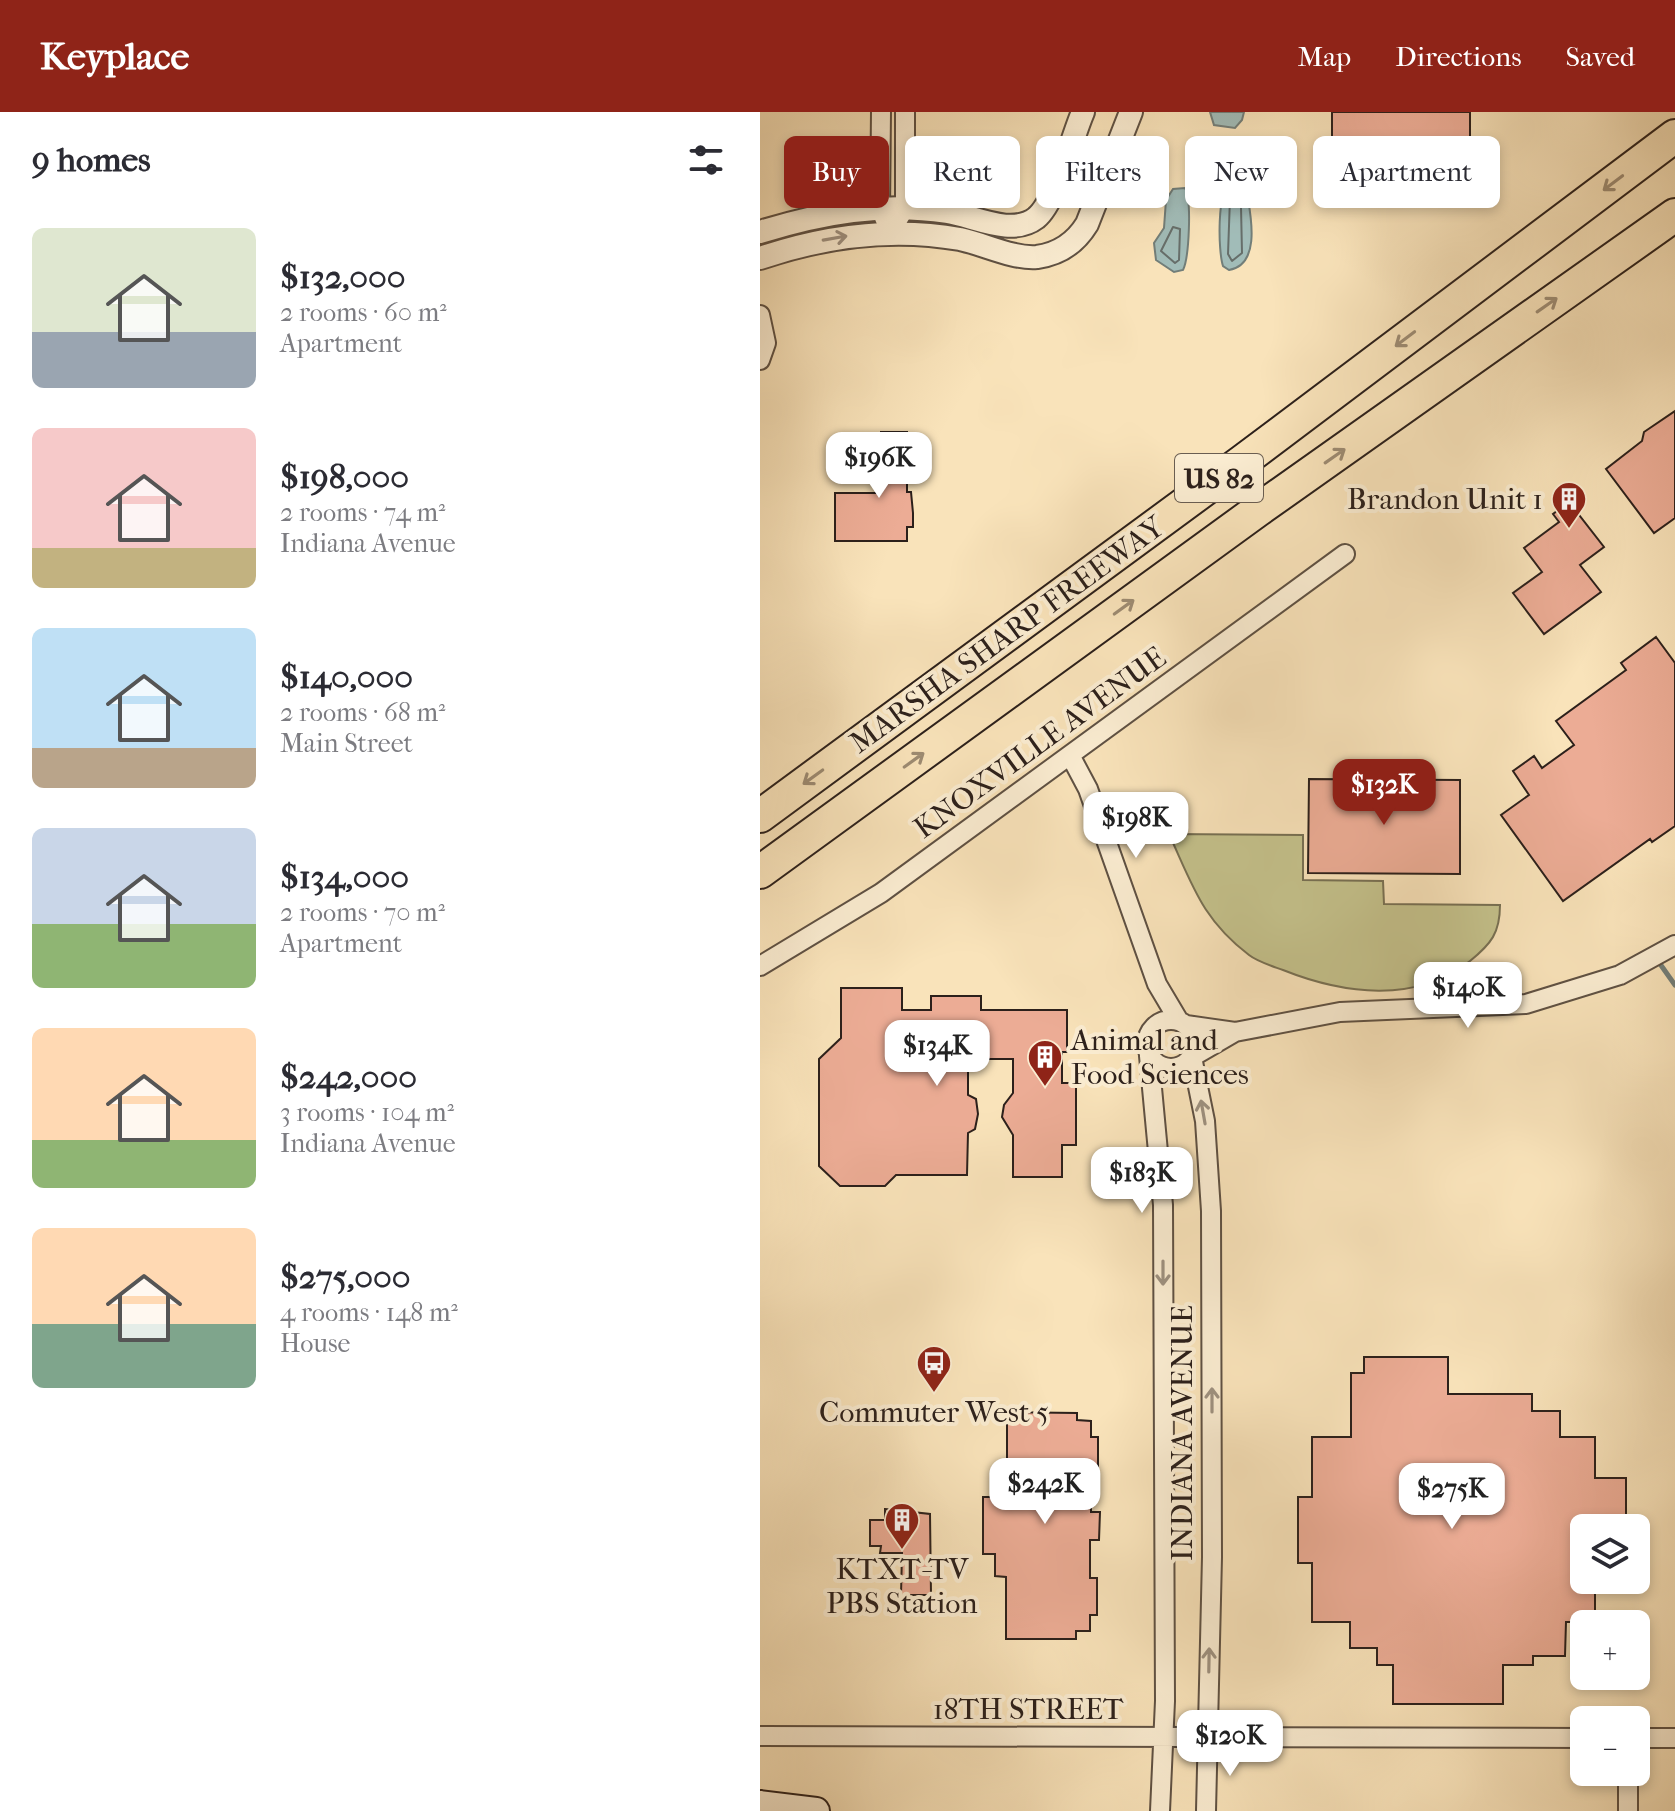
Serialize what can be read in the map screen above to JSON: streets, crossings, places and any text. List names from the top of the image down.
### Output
{
  "streets": {
    "highway": ["US 82", "MARSHA SHARP FREEWAY"],
    "street": ["KNOXVILLE AVENUE", "INDIANA AVENUE", "18TH STREET"]
  },
  "crossings": [
    ["INDIANA AVENUE", "18TH STREET"]
  ],
  "places": {
    "building": ["Brandon Unit 1", "Animal and Food Sciences", "KTXT-TV PBS Station"],
    "bus stop": ["Commuter West 5"]
  },
  "page": {
    "header": "Keyplace",
    "nav": ["Map", "Directions", "Saved"],
    "heading": "9 homes",
    "chip": [
      "Buy",
      "Rent",
      "Filters",
      "New",
      "Apartment"
    ],
    "list": [
      {
        "name": "$132,000",
        "note": "2 rooms · 60 m² · Apartment"
      },
      {
        "name": "$198,000",
        "note": "2 rooms · 74 m² · Indiana Avenue"
      },
      {
        "name": "$140,000",
        "note": "2 rooms · 68 m² · Main Street"
      },
      {
        "name": "$134,000",
        "note": "2 rooms · 70 m² · Apartment"
      },
      {
        "name": "$242,000",
        "note": "3 rooms · 104 m² · Indiana Avenue"
      },
      {
        "name": "$275,000",
        "note": "4 rooms · 148 m² · House"
      }
    ],
    "price": [
      "$196K",
      "$132K",
      "$198K",
      "$140K",
      "$134K",
      "$183K",
      "$242K",
      "$275K",
      "$120K"
    ],
    "map_buttons": ["+", "−"]
  }
}
